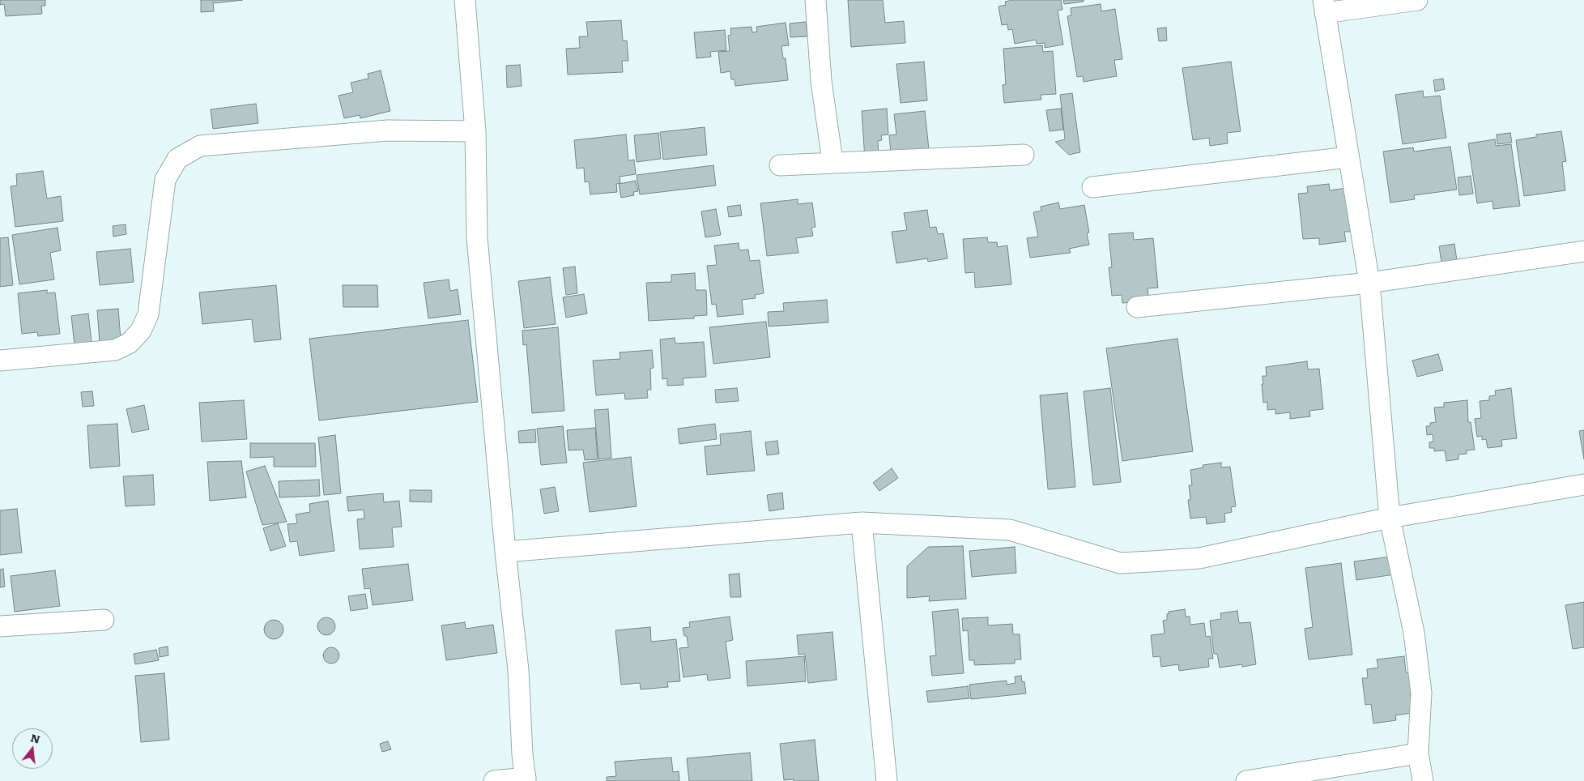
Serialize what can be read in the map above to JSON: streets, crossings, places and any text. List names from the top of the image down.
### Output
{
  "north": "top"
}
